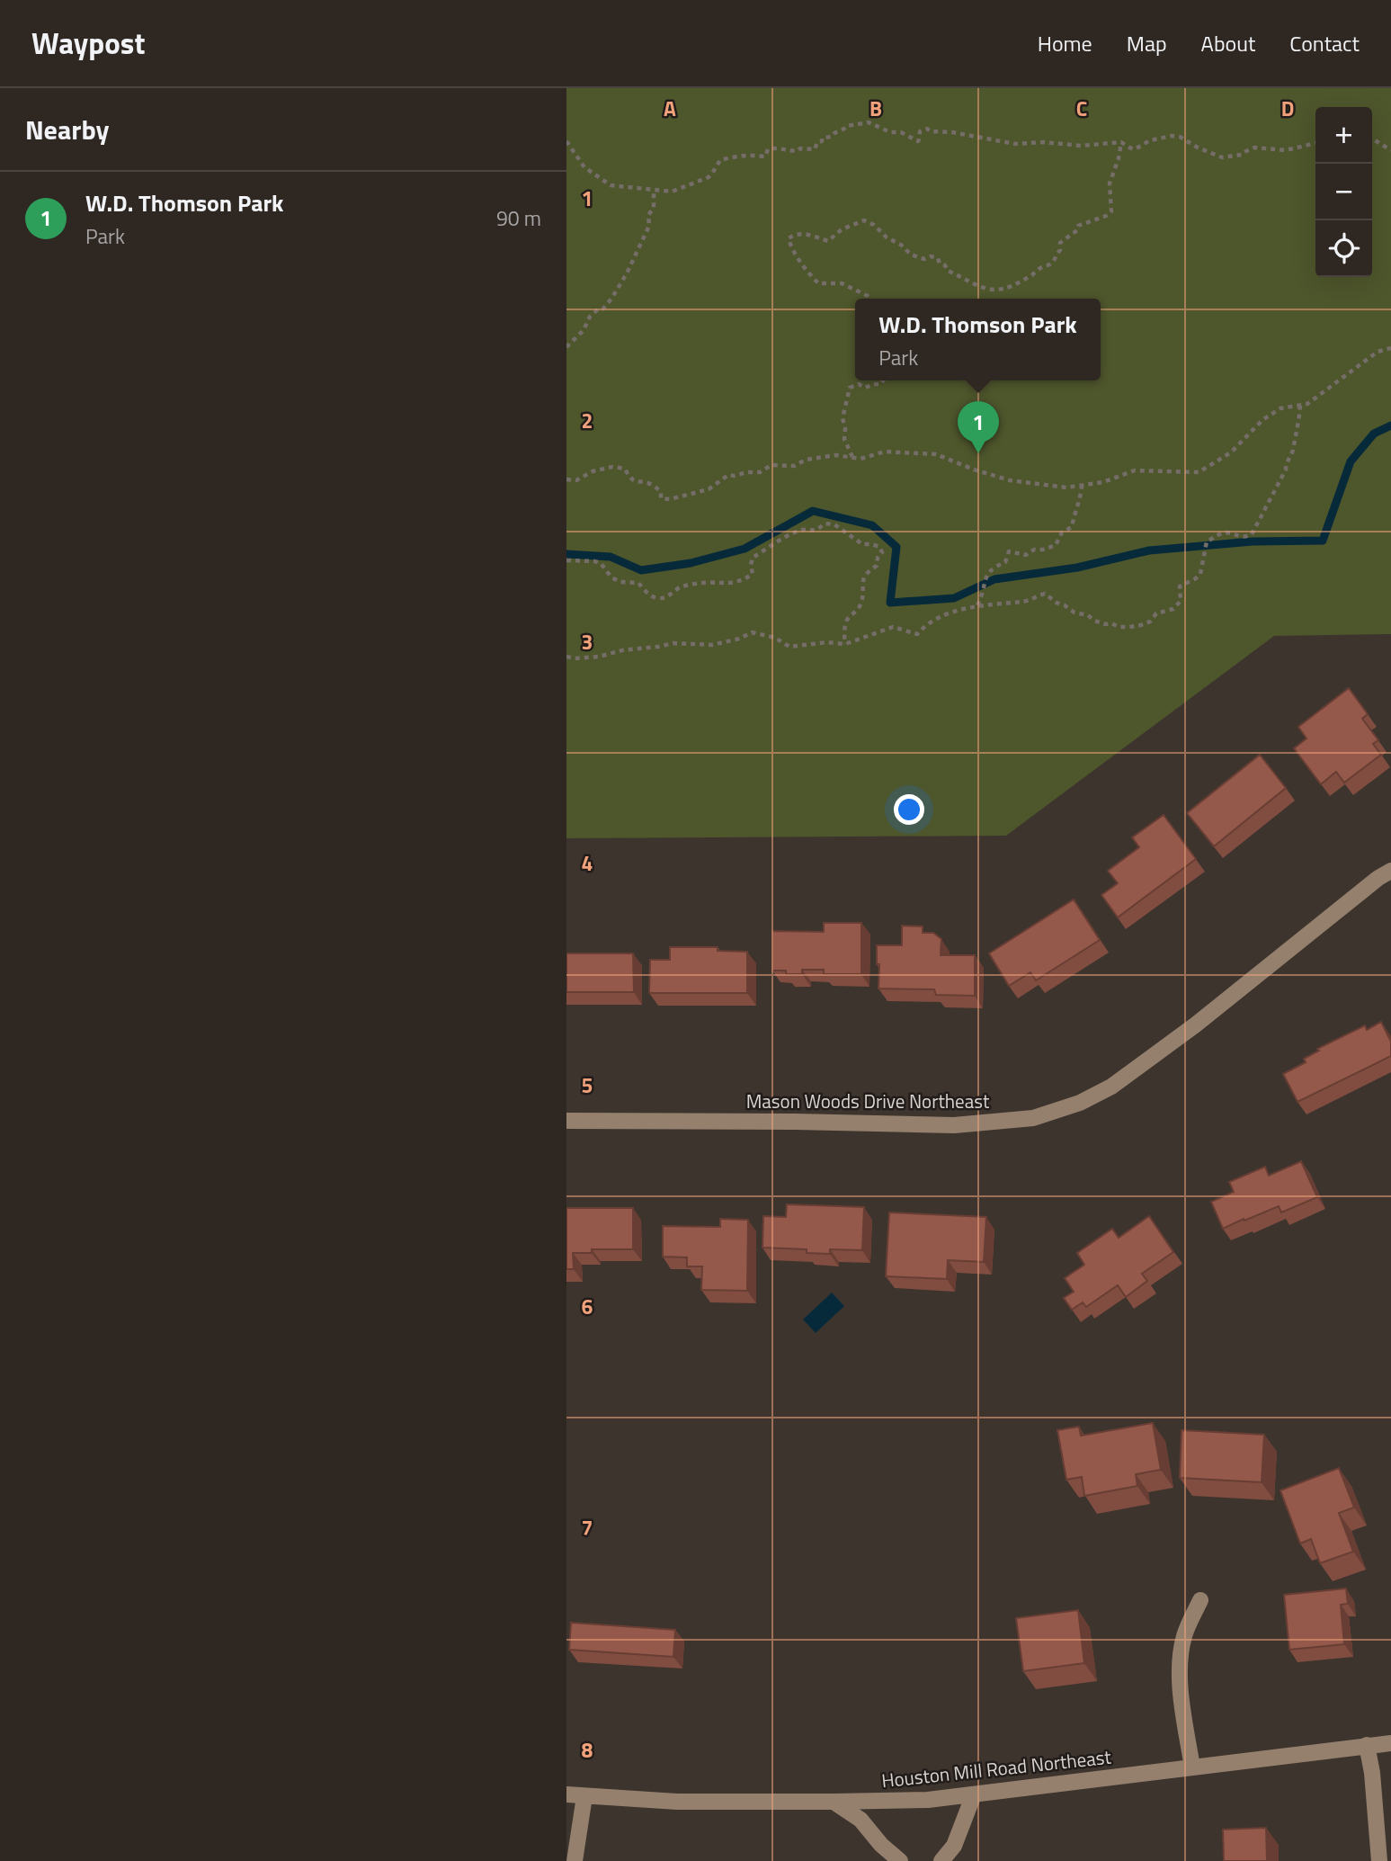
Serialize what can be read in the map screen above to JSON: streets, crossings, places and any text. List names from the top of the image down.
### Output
{
  "streets": {
    "street": ["Mason Woods Drive Northeast", "Houston Mill Road Northeast"]
  },
  "page": {
    "header": "Waypost",
    "nav": [
      "Home",
      "Map",
      "About",
      "Contact"
    ],
    "heading": "Nearby",
    "map_buttons": ["+", "−"],
    "list": [
      {
        "mark": "1",
        "name": "W.D. Thomson Park",
        "note": "Park",
        "value": "90 m"
      }
    ],
    "popup": ["W.D. Thomson Park", "Park"],
    "pins": "1"
  },
  "grid": {
    "columns": [
      "A",
      "B",
      "C",
      "D"
    ],
    "rows": [
      "1",
      "2",
      "3",
      "4",
      "5",
      "6",
      "7",
      "8"
    ]
  }
}
